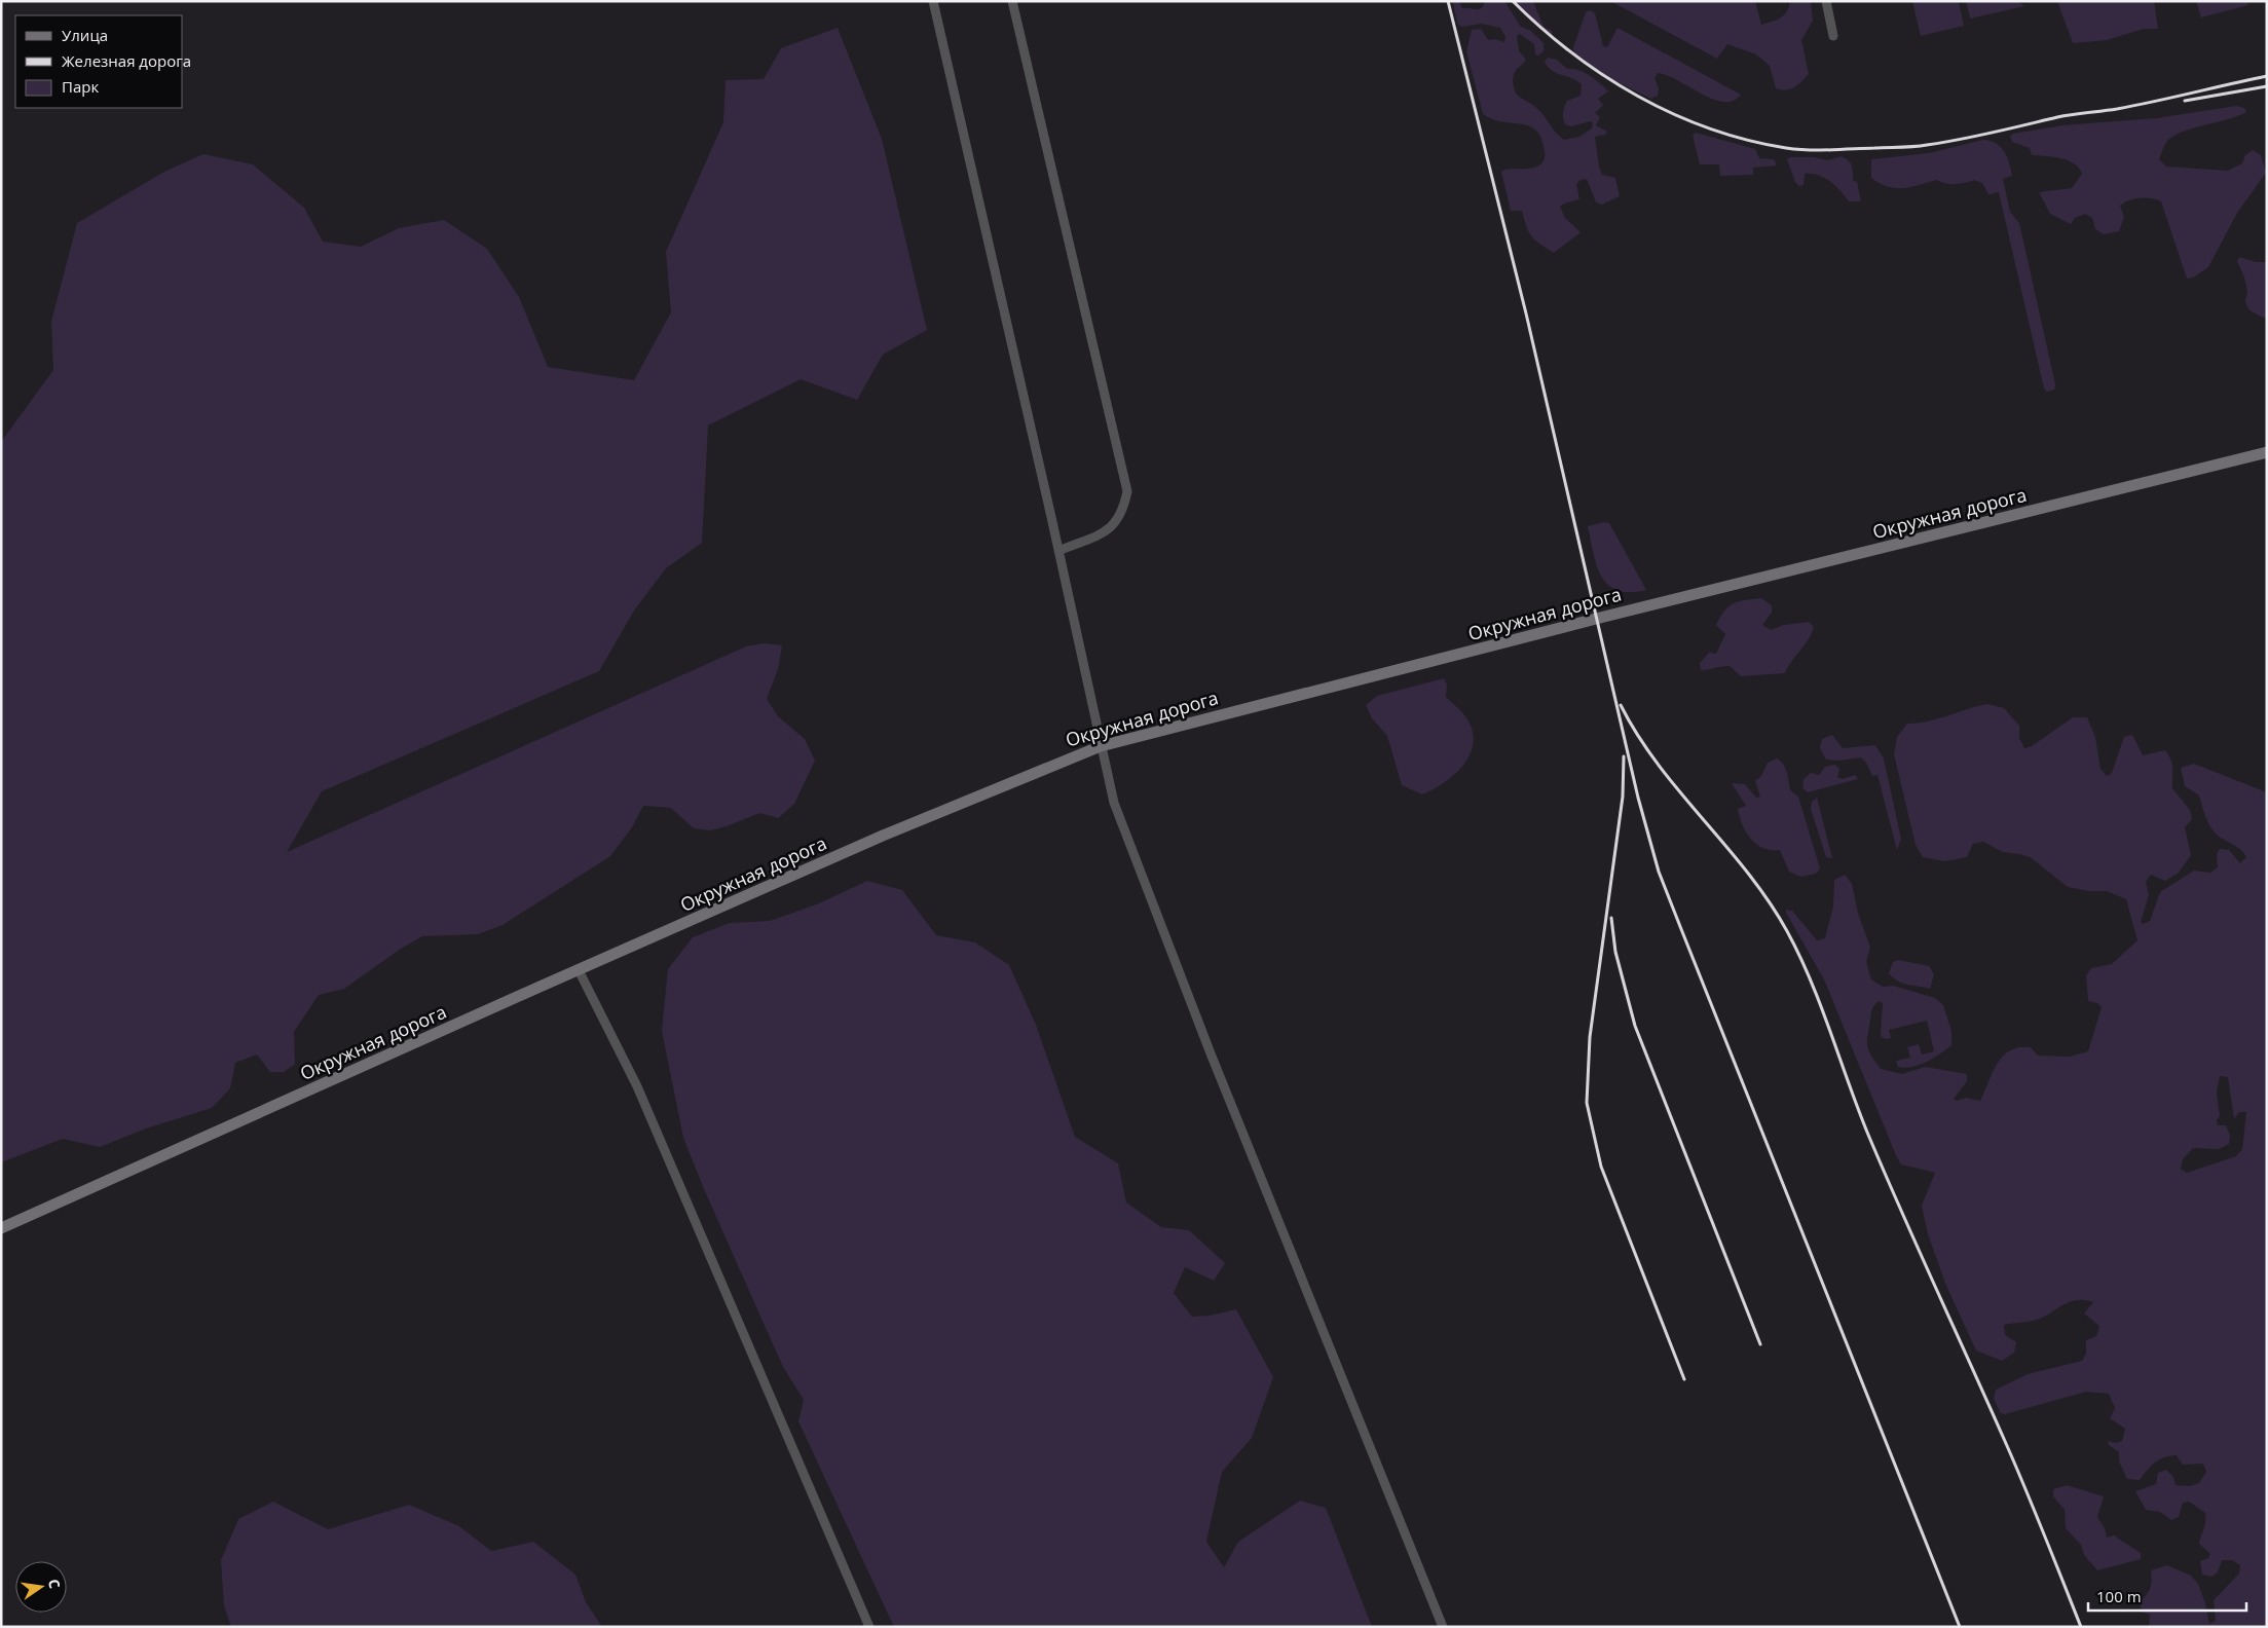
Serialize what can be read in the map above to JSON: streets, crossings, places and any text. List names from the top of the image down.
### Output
{
  "streets": {
    "main road": ["Окружная дорога"]
  },
  "legend": ["Улица", "Железная дорога", "Парк"],
  "scale_bar": "100 m",
  "north": "right"
}
